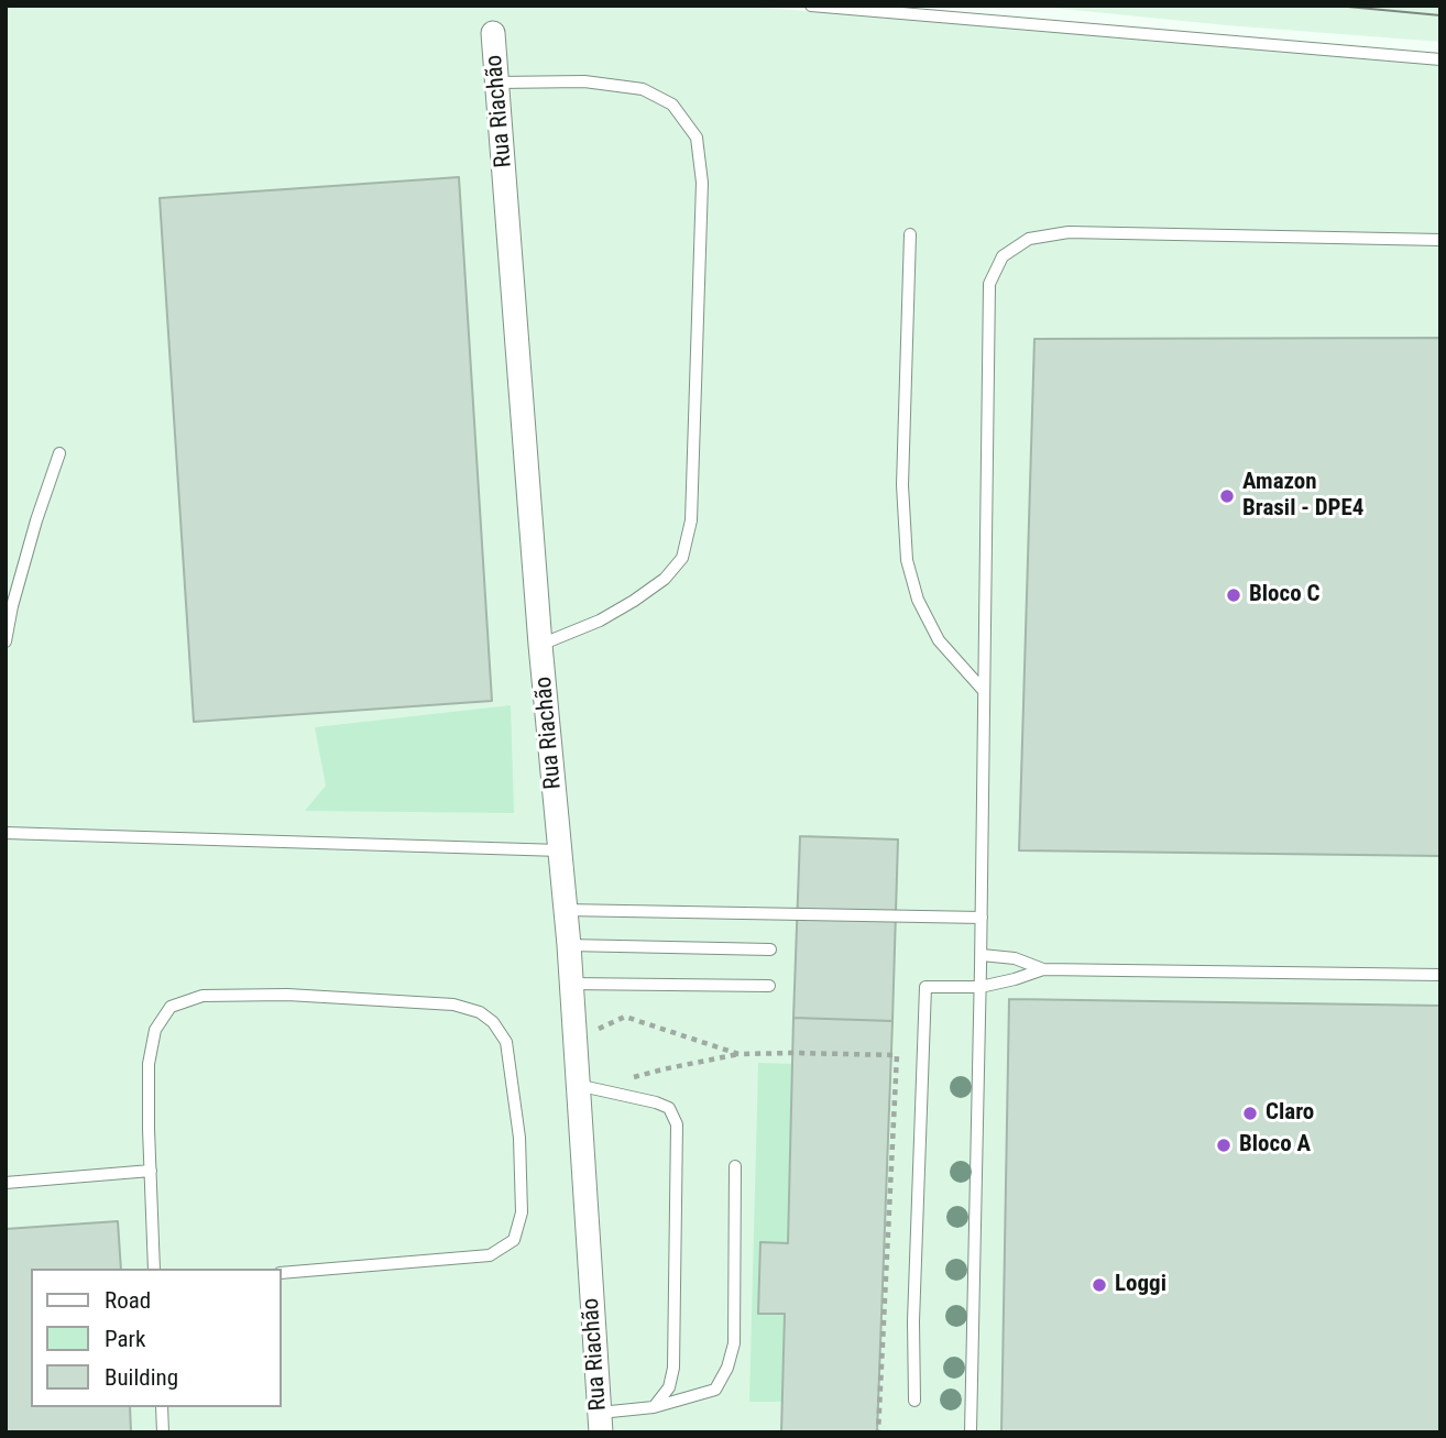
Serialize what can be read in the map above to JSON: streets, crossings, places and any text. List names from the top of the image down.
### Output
{
  "streets": {
    "street": ["Rua Riachão"]
  },
  "places": [
    "Amazon Brasil - DPE4",
    "Bloco C",
    "Claro",
    "Bloco A",
    "Loggi"
  ],
  "legend": ["Road", "Park", "Building"]
}
